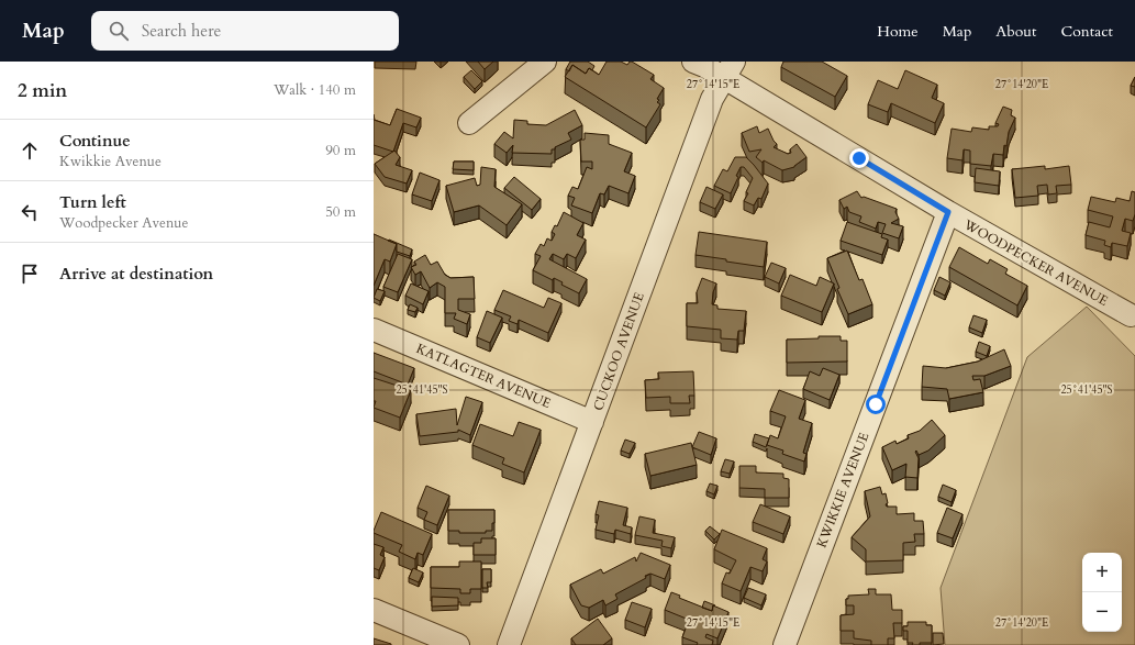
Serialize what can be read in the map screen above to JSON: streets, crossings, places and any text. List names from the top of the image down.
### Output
{
  "streets": {
    "street": [
      "WOODPECKER AVENUE",
      "CUCKOO AVENUE",
      "KATLAGTER AVENUE",
      "KWIKKIE AVENUE"
    ]
  },
  "crossings": [
    ["WOODPECKER AVENUE", "CUCKOO AVENUE"],
    ["WOODPECKER AVENUE", "KWIKKIE AVENUE"],
    ["CUCKOO AVENUE", "KATLAGTER AVENUE"]
  ],
  "page": {
    "header": "Map",
    "search": "Search here",
    "nav": [
      "Home",
      "Map",
      "About",
      "Contact"
    ],
    "heading": ["2 min", "Walk · 140 m"],
    "list": [
      ["Continue", "Kwikkie Avenue", "90 m"],
      ["Turn left", "Woodpecker Avenue", "50 m"],
      "Arrive at destination"
    ],
    "map_buttons": ["+", "−"]
  },
  "coordinates": ["27°14'15\"E", "27°14'20\"E", "25°41'45\"S"]
}
